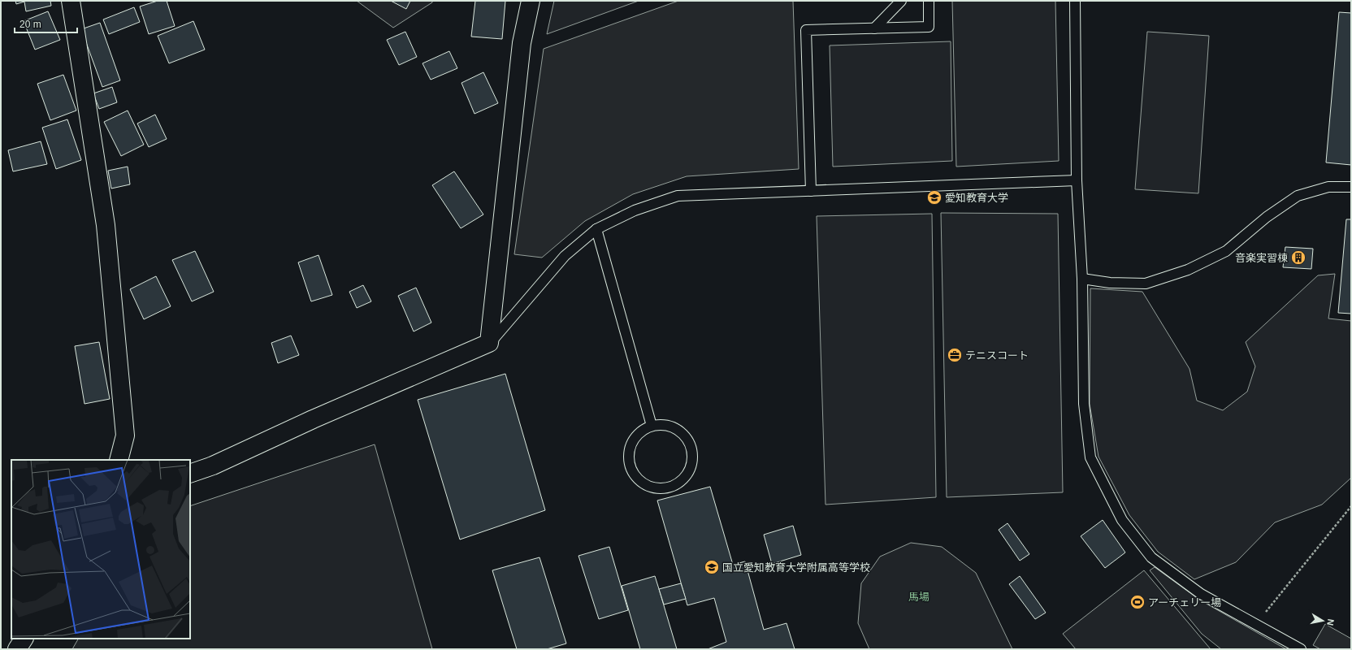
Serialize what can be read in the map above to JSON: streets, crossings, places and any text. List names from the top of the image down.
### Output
{
  "parks": ["馬場"],
  "places": {
    "school or university": ["愛知教育大学", "国立愛知教育大学附属高等学校"],
    "building": ["音楽実習棟"],
    "office": ["テニスコート"],
    "sports": ["アーチェリー場"]
  },
  "scale_bar": "20 m",
  "north": "right"
}
